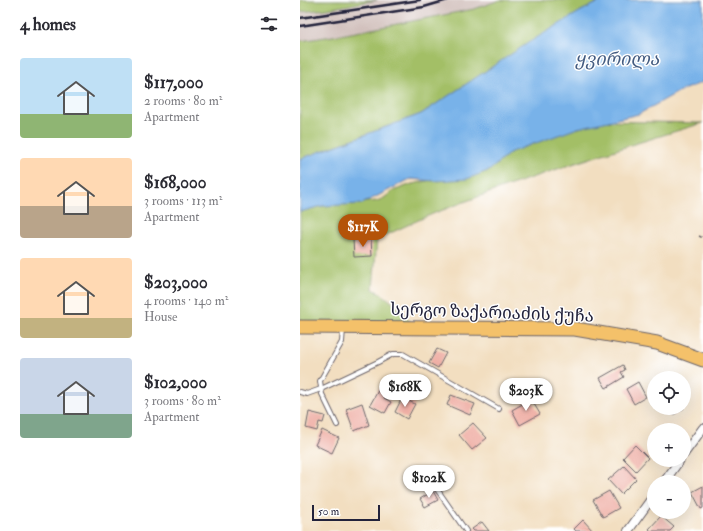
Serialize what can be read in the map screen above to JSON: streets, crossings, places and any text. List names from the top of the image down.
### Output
{
  "streets": {
    "main road": ["სერგო ზაქარიაძის ქუჩა"]
  },
  "water": ["ყვირილა"],
  "scale_bar": "50 m",
  "page": {
    "heading": "4 homes",
    "list": [
      {
        "name": "$117,000",
        "note": "2 rooms · 80 m² · Apartment"
      },
      {
        "name": "$168,000",
        "note": "3 rooms · 113 m² · Apartment"
      },
      {
        "name": "$203,000",
        "note": "4 rooms · 140 m² · House"
      },
      {
        "name": "$102,000",
        "note": "3 rooms · 80 m² · Apartment"
      }
    ],
    "price": [
      "$117K",
      "$168K",
      "$203K",
      "$102K"
    ],
    "map_buttons": ["+", "−"],
    "scale": "50 m"
  }
}
